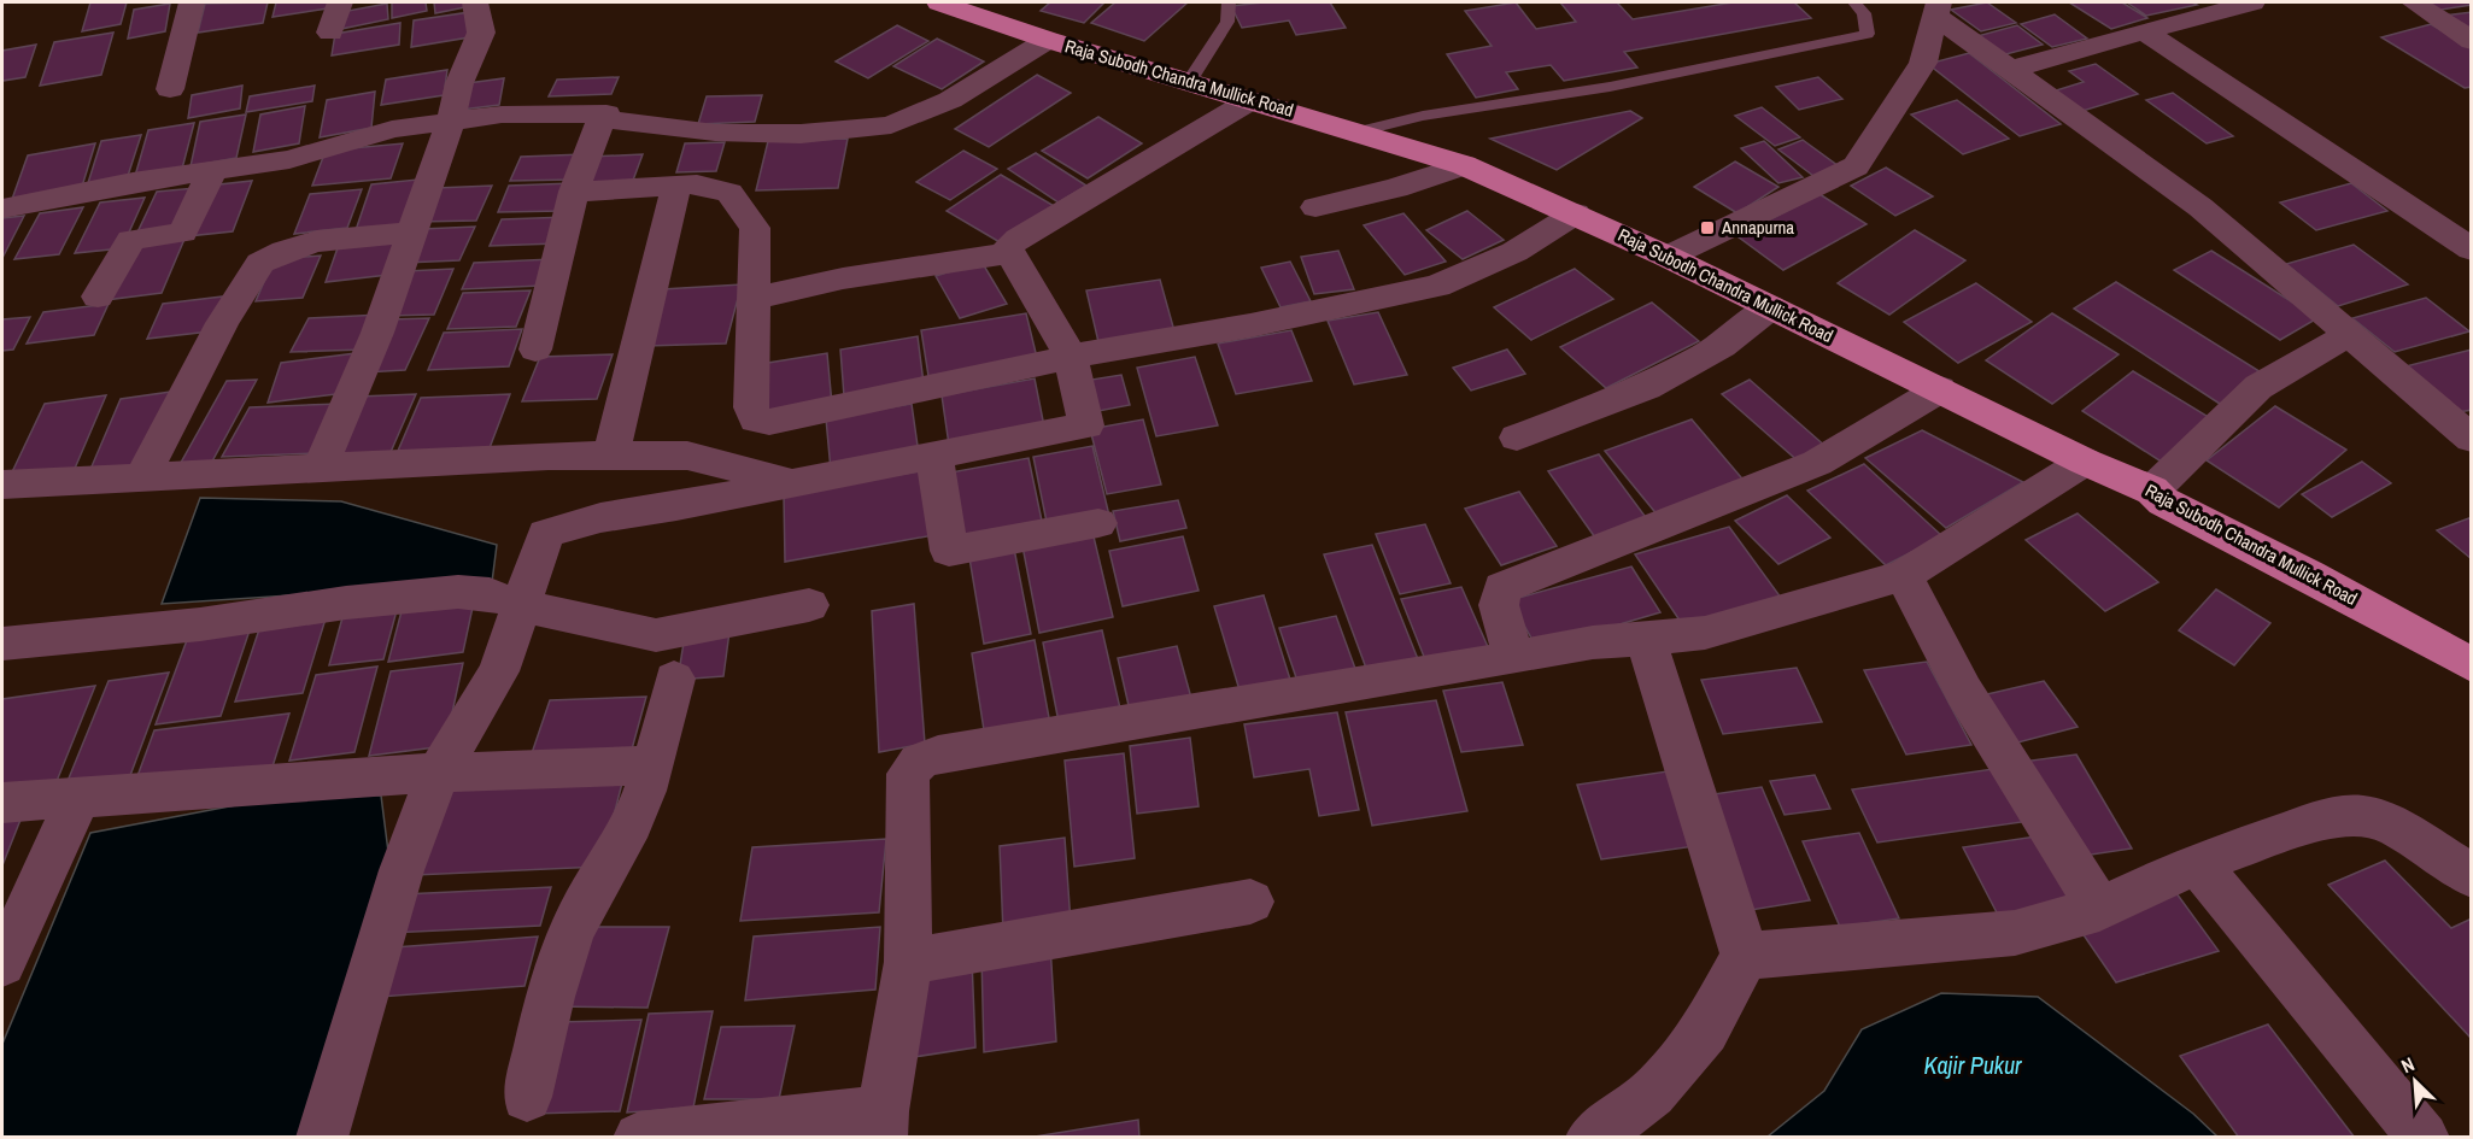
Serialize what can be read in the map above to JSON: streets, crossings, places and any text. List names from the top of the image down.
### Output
{
  "streets": {
    "main road": ["Raja Subodh Chandra Mullick Road"]
  },
  "water": ["Kajir Pukur"],
  "places": {
    "transit": ["Annapurna"]
  },
  "north": "top left"
}
